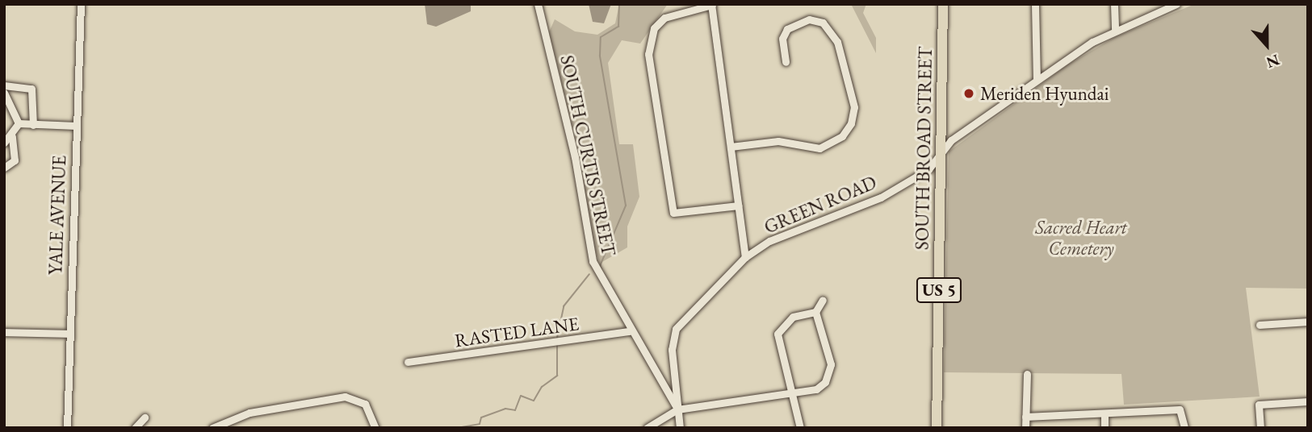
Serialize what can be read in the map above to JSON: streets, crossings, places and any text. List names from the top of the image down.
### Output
{
  "streets": {
    "main road": ["SOUTH BROAD STREET", "US 5"],
    "street": [
      "SOUTH CURTIS STREET",
      "GREEN ROAD",
      "YALE AVENUE",
      "RASTED LANE"
    ]
  },
  "crossings": [
    ["SOUTH BROAD STREET", "GREEN ROAD"],
    ["SOUTH CURTIS STREET", "GREEN ROAD"],
    ["SOUTH CURTIS STREET", "RASTED LANE"]
  ],
  "parks": ["Sacred Heart Cemetery"],
  "places": ["Meriden Hyundai"],
  "north": "bottom"
}
